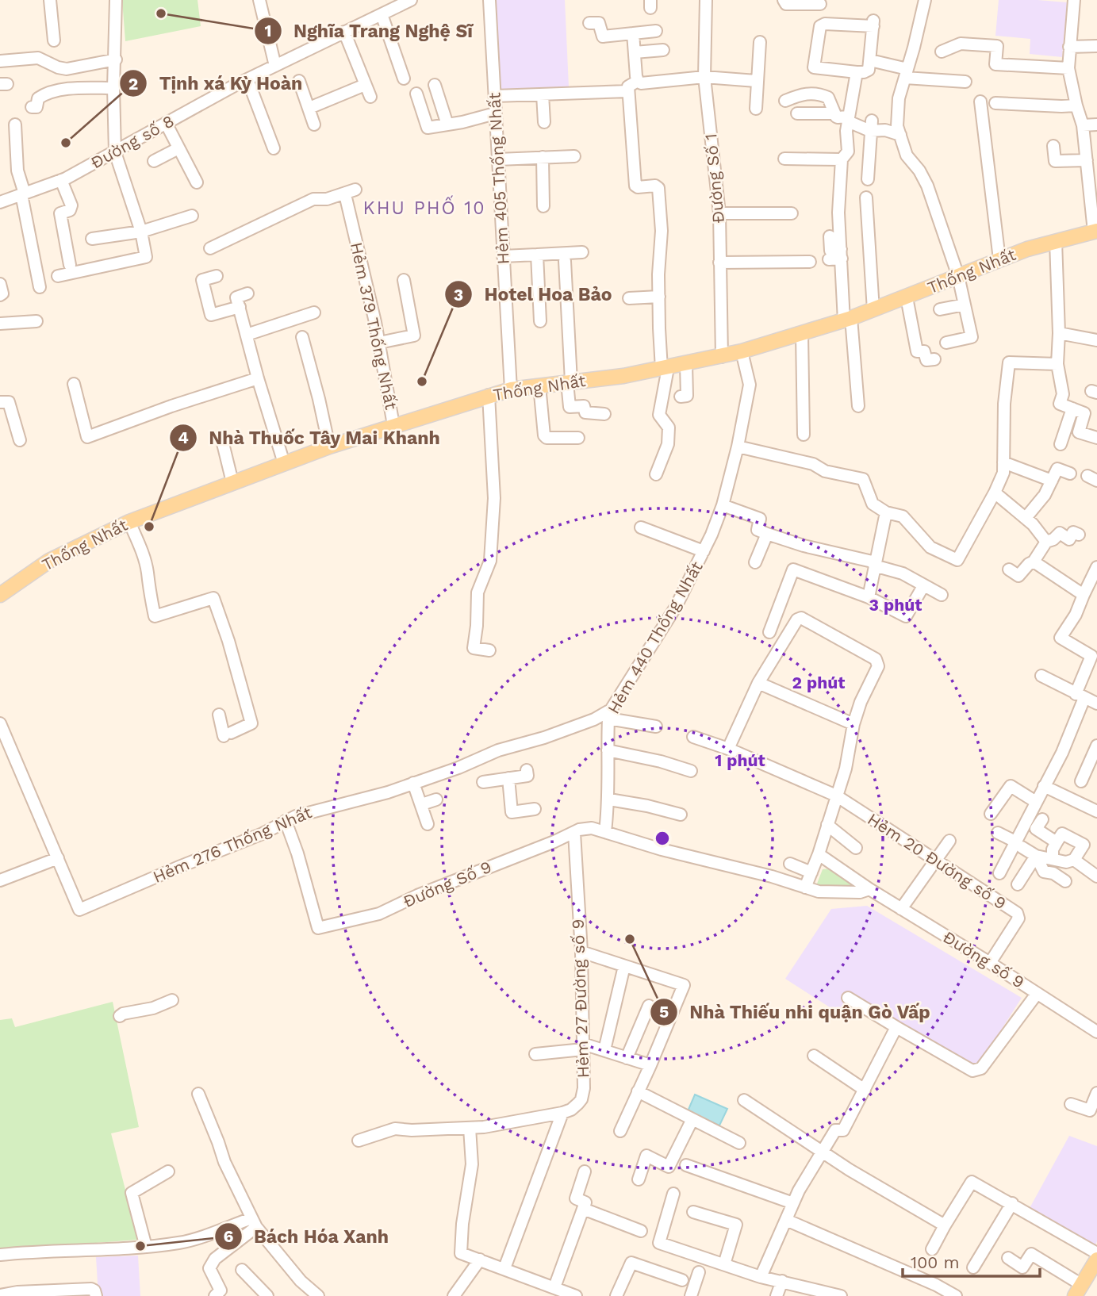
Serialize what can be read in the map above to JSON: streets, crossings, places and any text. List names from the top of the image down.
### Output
{
  "streets": {
    "main road": ["Thống Nhất"],
    "street": [
      "Đường số 8",
      "Hẻm 405 Thống Nhất",
      "Đường Số 1",
      "Hẻm 379 Thống Nhất",
      "Hẻm 440 Thống Nhất",
      "Hẻm 276 Thống Nhất",
      "Hẻm 20 Đường số 9",
      "Đường Số 9",
      "Đường số 9",
      "Hẻm 27 Đường số 9"
    ]
  },
  "crossings": [
    ["Hẻm 405 Thống Nhất", "Thống Nhất"],
    ["Đường Số 1", "Thống Nhất"],
    ["Thống Nhất", "Hẻm 379 Thống Nhất"],
    ["Thống Nhất", "Hẻm 440 Thống Nhất"],
    ["Hẻm 440 Thống Nhất", "Hẻm 276 Thống Nhất"],
    ["Hẻm 276 Thống Nhất", "Đường Số 9"],
    ["Hẻm 20 Đường số 9", "Đường số 9"],
    ["Đường Số 9", "Hẻm 27 Đường số 9"]
  ],
  "districts": ["KHU PHỐ 10"],
  "places": [
    "Nghĩa Trang Nghệ Sĩ",
    "Tịnh xá Kỳ Hoàn",
    "Hotel Hoa Bảo",
    "Nhà Thuốc Tây Mai Khanh",
    "Nhà Thiếu nhi quận Gò Vấp",
    "Bách Hóa Xanh"
  ],
  "scale_bar": "100 m",
  "rings": ["3 phút", "2 phút", "1 phút"]
}
